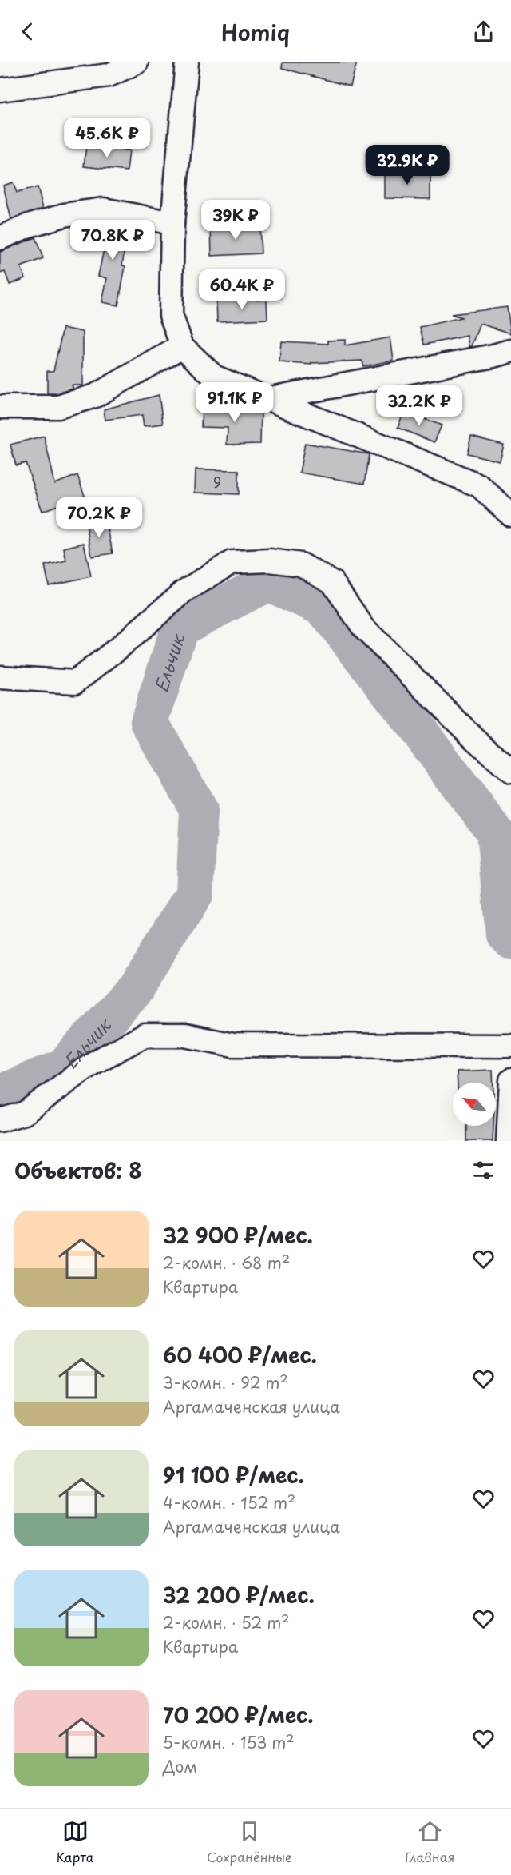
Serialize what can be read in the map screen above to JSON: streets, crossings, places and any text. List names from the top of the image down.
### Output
{
  "water": ["Ельчик"],
  "house_numbers": ["9"],
  "north": "top left",
  "page": {
    "header": "Homiq",
    "price": [
      "45.6K ₽",
      "32.9K ₽",
      "39K ₽",
      "70.8K ₽",
      "60.4K ₽",
      "91.1K ₽",
      "32.2K ₽",
      "70.2K ₽"
    ],
    "heading": "Объектов: 8",
    "list": [
      {
        "name": "32 900 ₽/мес.",
        "note": "2-комн. · 68 m² · Квартира"
      },
      {
        "name": "60 400 ₽/мес.",
        "note": "3-комн. · 92 m² · Аргамаченская улица"
      },
      {
        "name": "91 100 ₽/мес.",
        "note": "4-комн. · 152 m² · Аргамаченская улица"
      },
      {
        "name": "32 200 ₽/мес.",
        "note": "2-комн. · 52 m² · Квартира"
      },
      {
        "name": "70 200 ₽/мес.",
        "note": "5-комн. · 153 m² · Дом"
      }
    ],
    "tabs": ["Карта", "Сохранённые", "Главная"]
  }
}
